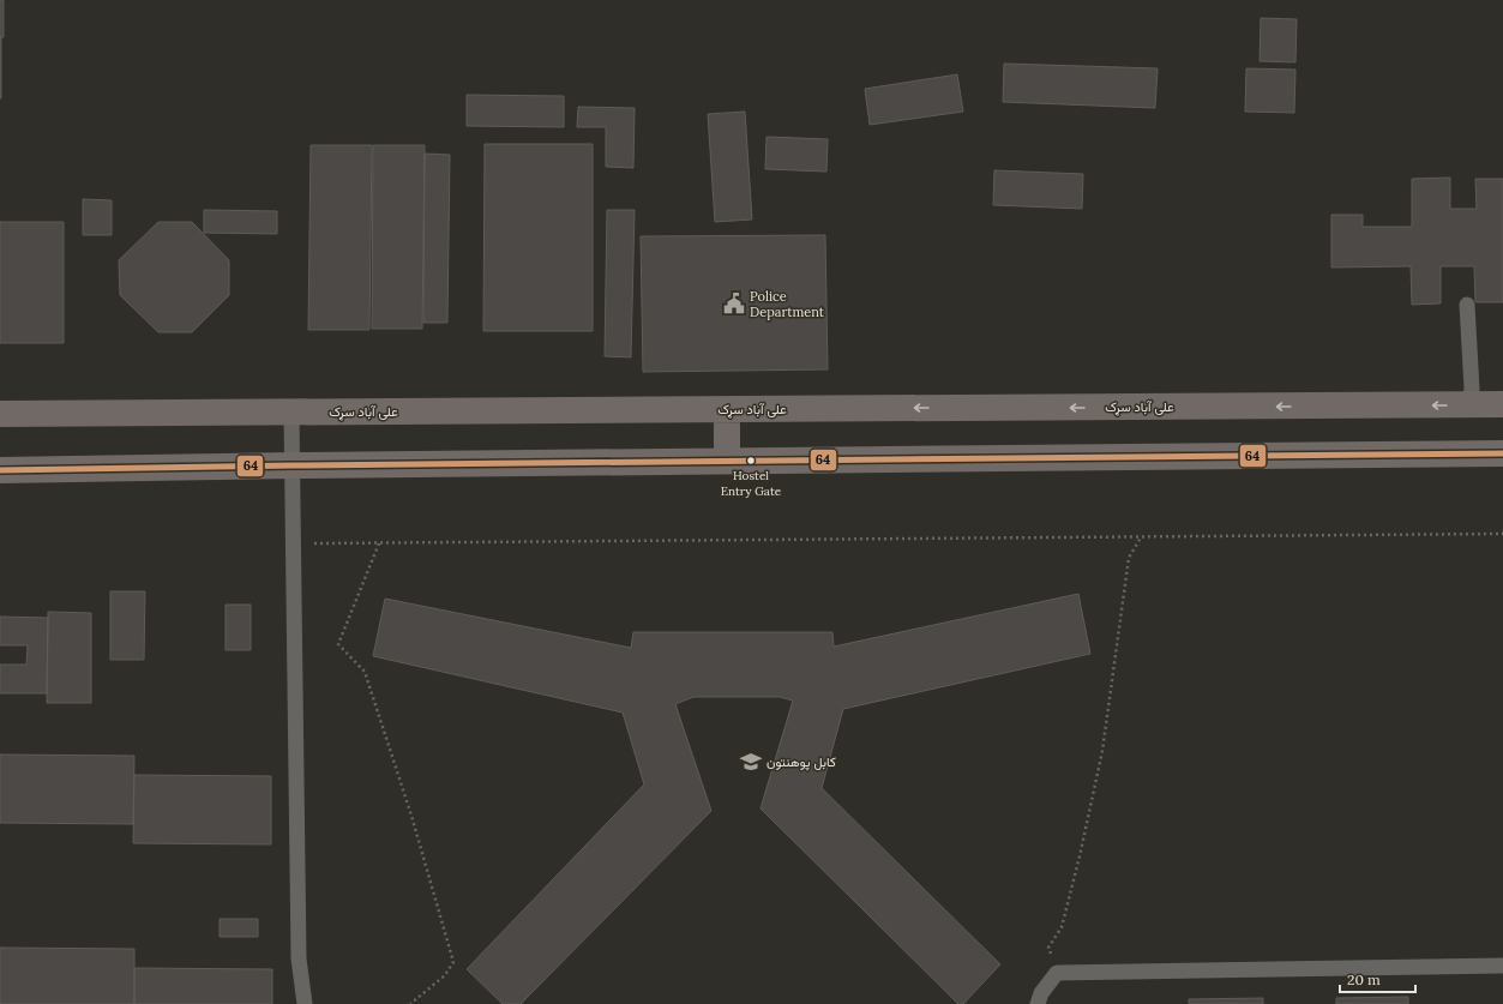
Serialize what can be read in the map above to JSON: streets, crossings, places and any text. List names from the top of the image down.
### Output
{
  "streets": {
    "street": ["علی آباد سړک"]
  },
  "places": {
    "public building": ["Police Department"],
    "other": ["Hostel Entry Gate"],
    "school or university": ["کابل پوهنتون"]
  },
  "lines": ["transit line 64"],
  "scale_bar": "20 m"
}
